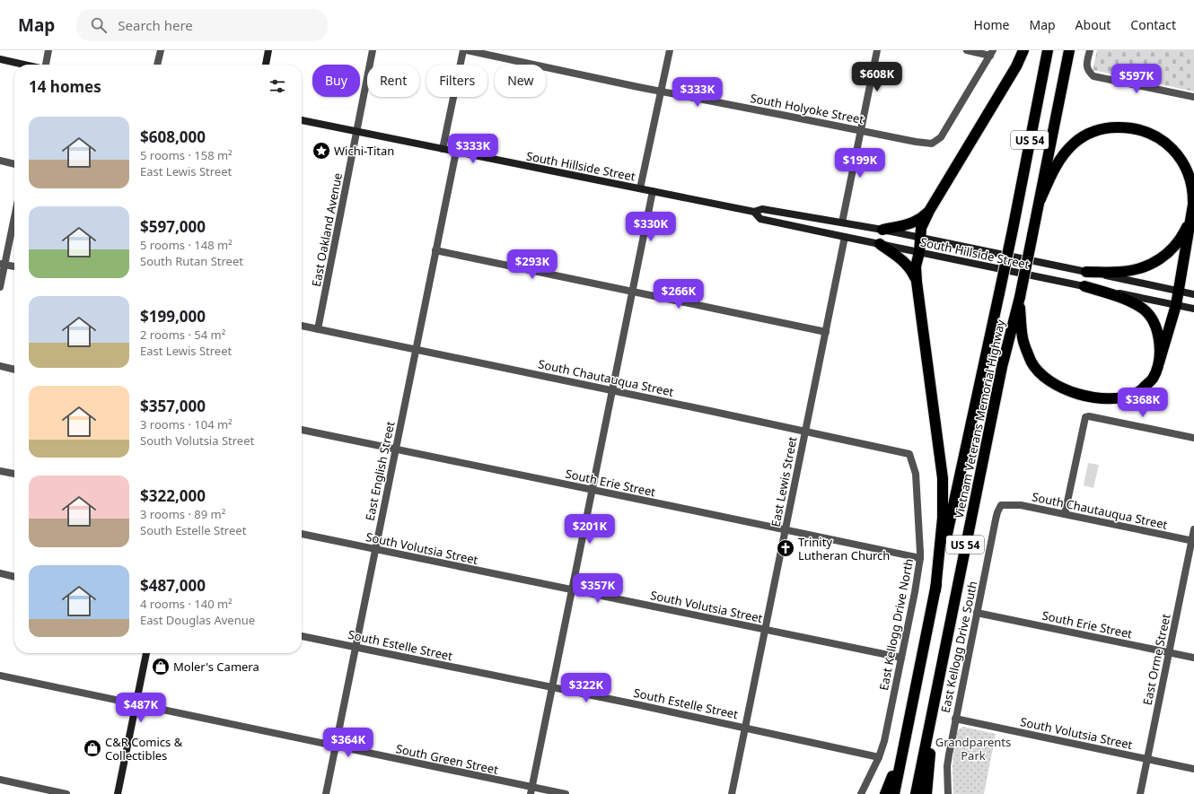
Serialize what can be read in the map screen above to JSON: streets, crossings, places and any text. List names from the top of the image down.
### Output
{
  "streets": {
    "highway": ["US 54", "Vietnam Veterans Memorial Highway"],
    "main road": ["South Hillside Street"],
    "street": [
      "South Holyoke Street",
      "East Oakland Avenue",
      "South Chautauqua Street",
      "East English Street",
      "East Lewis Street",
      "South Erie Street",
      "South Volutsia Street",
      "East Kellogg Drive North",
      "South Estelle Street",
      "East Kellogg Drive South",
      "East Orme Street",
      "South Green Street"
    ]
  },
  "crossings": [
    ["South Hillside Street", "East Oakland Avenue"],
    ["South Hillside Street", "East English Street"],
    ["South Hillside Street", "East Lewis Street"],
    ["East Oakland Avenue", "South Chautauqua Street"],
    ["South Chautauqua Street", "East English Street"],
    ["South Chautauqua Street", "East Lewis Street"],
    ["South Chautauqua Street", "East Kellogg Drive North"],
    ["South Chautauqua Street", "East Kellogg Drive South"],
    ["South Chautauqua Street", "East Orme Street"],
    ["East English Street", "South Erie Street"],
    ["East English Street", "South Volutsia Street"],
    ["East English Street", "South Estelle Street"],
    ["East English Street", "South Green Street"],
    ["East Lewis Street", "South Erie Street"],
    ["East Lewis Street", "South Volutsia Street"],
    ["East Lewis Street", "South Estelle Street"],
    ["South Erie Street", "East Kellogg Drive North"],
    ["South Erie Street", "East Kellogg Drive South"],
    ["South Erie Street", "East Orme Street"],
    ["South Volutsia Street", "East Kellogg Drive North"],
    ["South Volutsia Street", "East Kellogg Drive South"],
    ["South Volutsia Street", "East Orme Street"],
    ["East Kellogg Drive North", "South Estelle Street"]
  ],
  "parks": ["Grandparents Park"],
  "places": {
    "place": ["Wichi-Titan"],
    "church": ["Trinity Lutheran Church"],
    "shop": ["Moler's Camera", "C&R Comics & Collectibles"]
  },
  "page": {
    "header": "Map",
    "search": "Search here",
    "nav": [
      "Home",
      "Map",
      "About",
      "Contact"
    ],
    "price": [
      "$608K",
      "$597K",
      "$333K",
      "$333K",
      "$199K",
      "$330K",
      "$293K",
      "$266K",
      "$368K",
      "$201K",
      "$357K",
      "$322K",
      "$487K",
      "$364K"
    ],
    "chip": [
      "Buy",
      "Rent",
      "Filters",
      "New"
    ],
    "heading": "14 homes",
    "list": [
      {
        "name": "$608,000",
        "note": "5 rooms · 158 m² · East Lewis Street"
      },
      {
        "name": "$597,000",
        "note": "5 rooms · 148 m² · South Rutan Street"
      },
      {
        "name": "$199,000",
        "note": "2 rooms · 54 m² · East Lewis Street"
      },
      {
        "name": "$357,000",
        "note": "3 rooms · 104 m² · South Volutsia Street"
      },
      {
        "name": "$322,000",
        "note": "3 rooms · 89 m² · South Estelle Street"
      },
      {
        "name": "$487,000",
        "note": "4 rooms · 140 m² · East Douglas Avenue"
      }
    ]
  }
}
